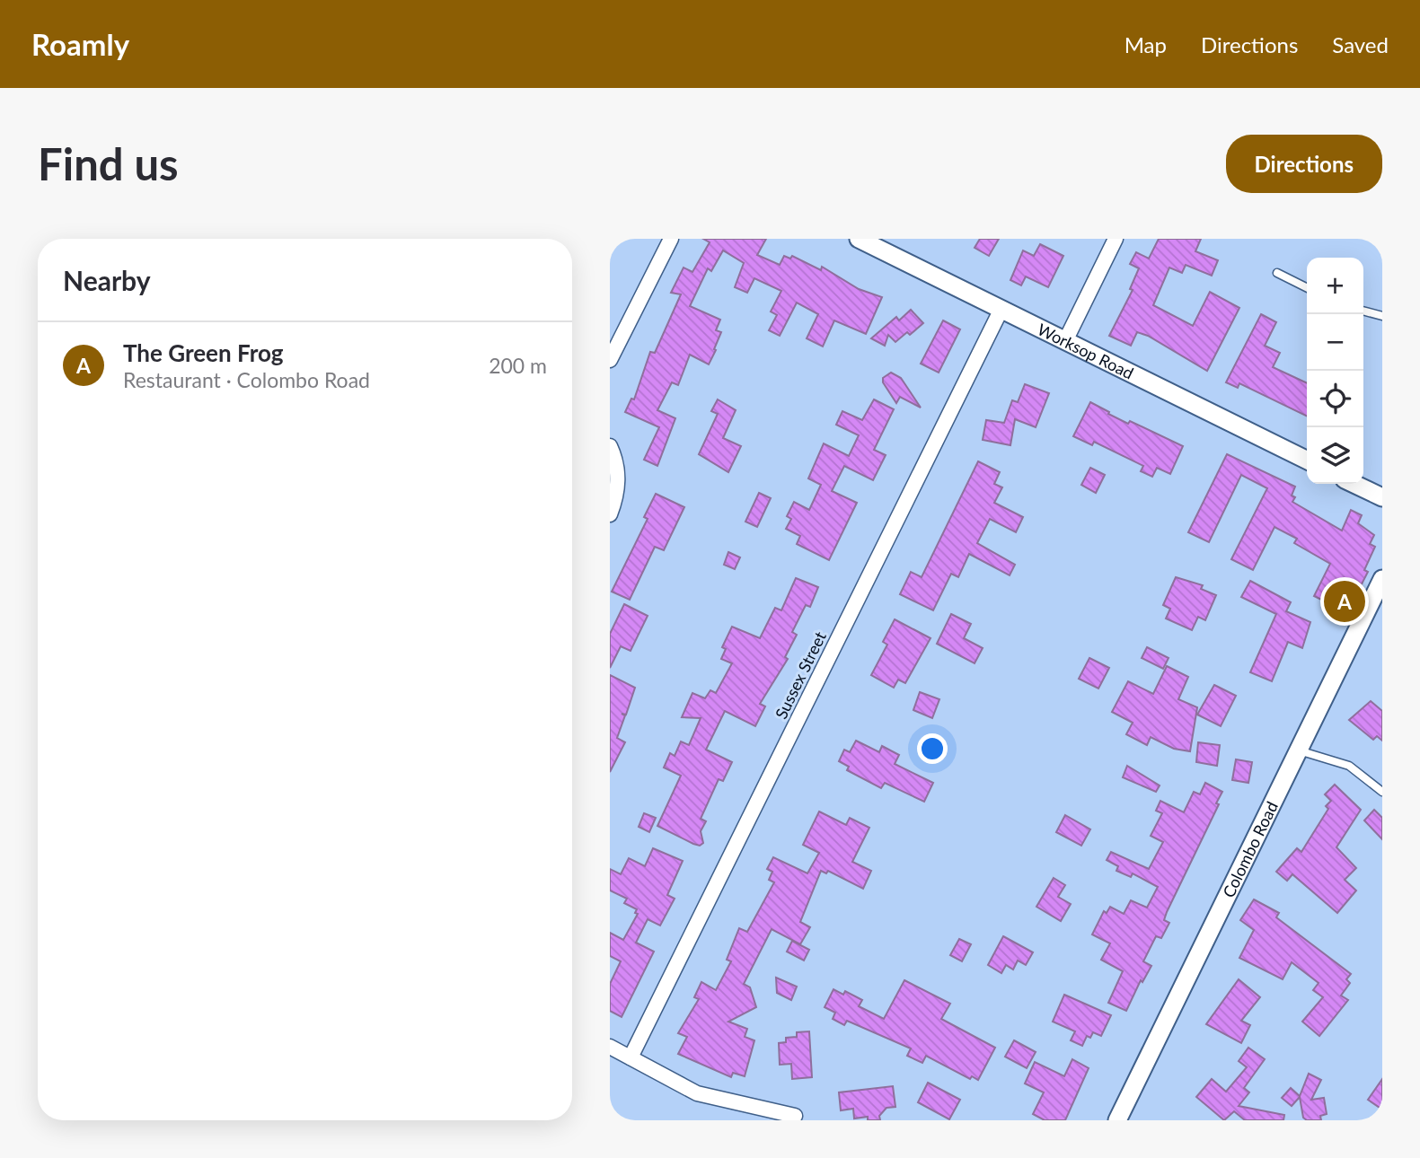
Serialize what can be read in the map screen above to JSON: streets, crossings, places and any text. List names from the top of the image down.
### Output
{
  "streets": {
    "street": ["Worksop Road", "Sussex Street", "Colombo Road"]
  },
  "crossings": [
    ["Worksop Road", "Sussex Street"]
  ],
  "page": {
    "header": "Roamly",
    "nav": ["Map", "Directions", "Saved"],
    "buttons": "Directions",
    "title": "Find us",
    "heading": "Nearby",
    "map_buttons": ["+", "−"],
    "list": [
      {
        "mark": "A",
        "name": "The Green Frog",
        "note": "Restaurant · Colombo Road",
        "value": "200 m"
      }
    ],
    "pins": "A"
  }
}
